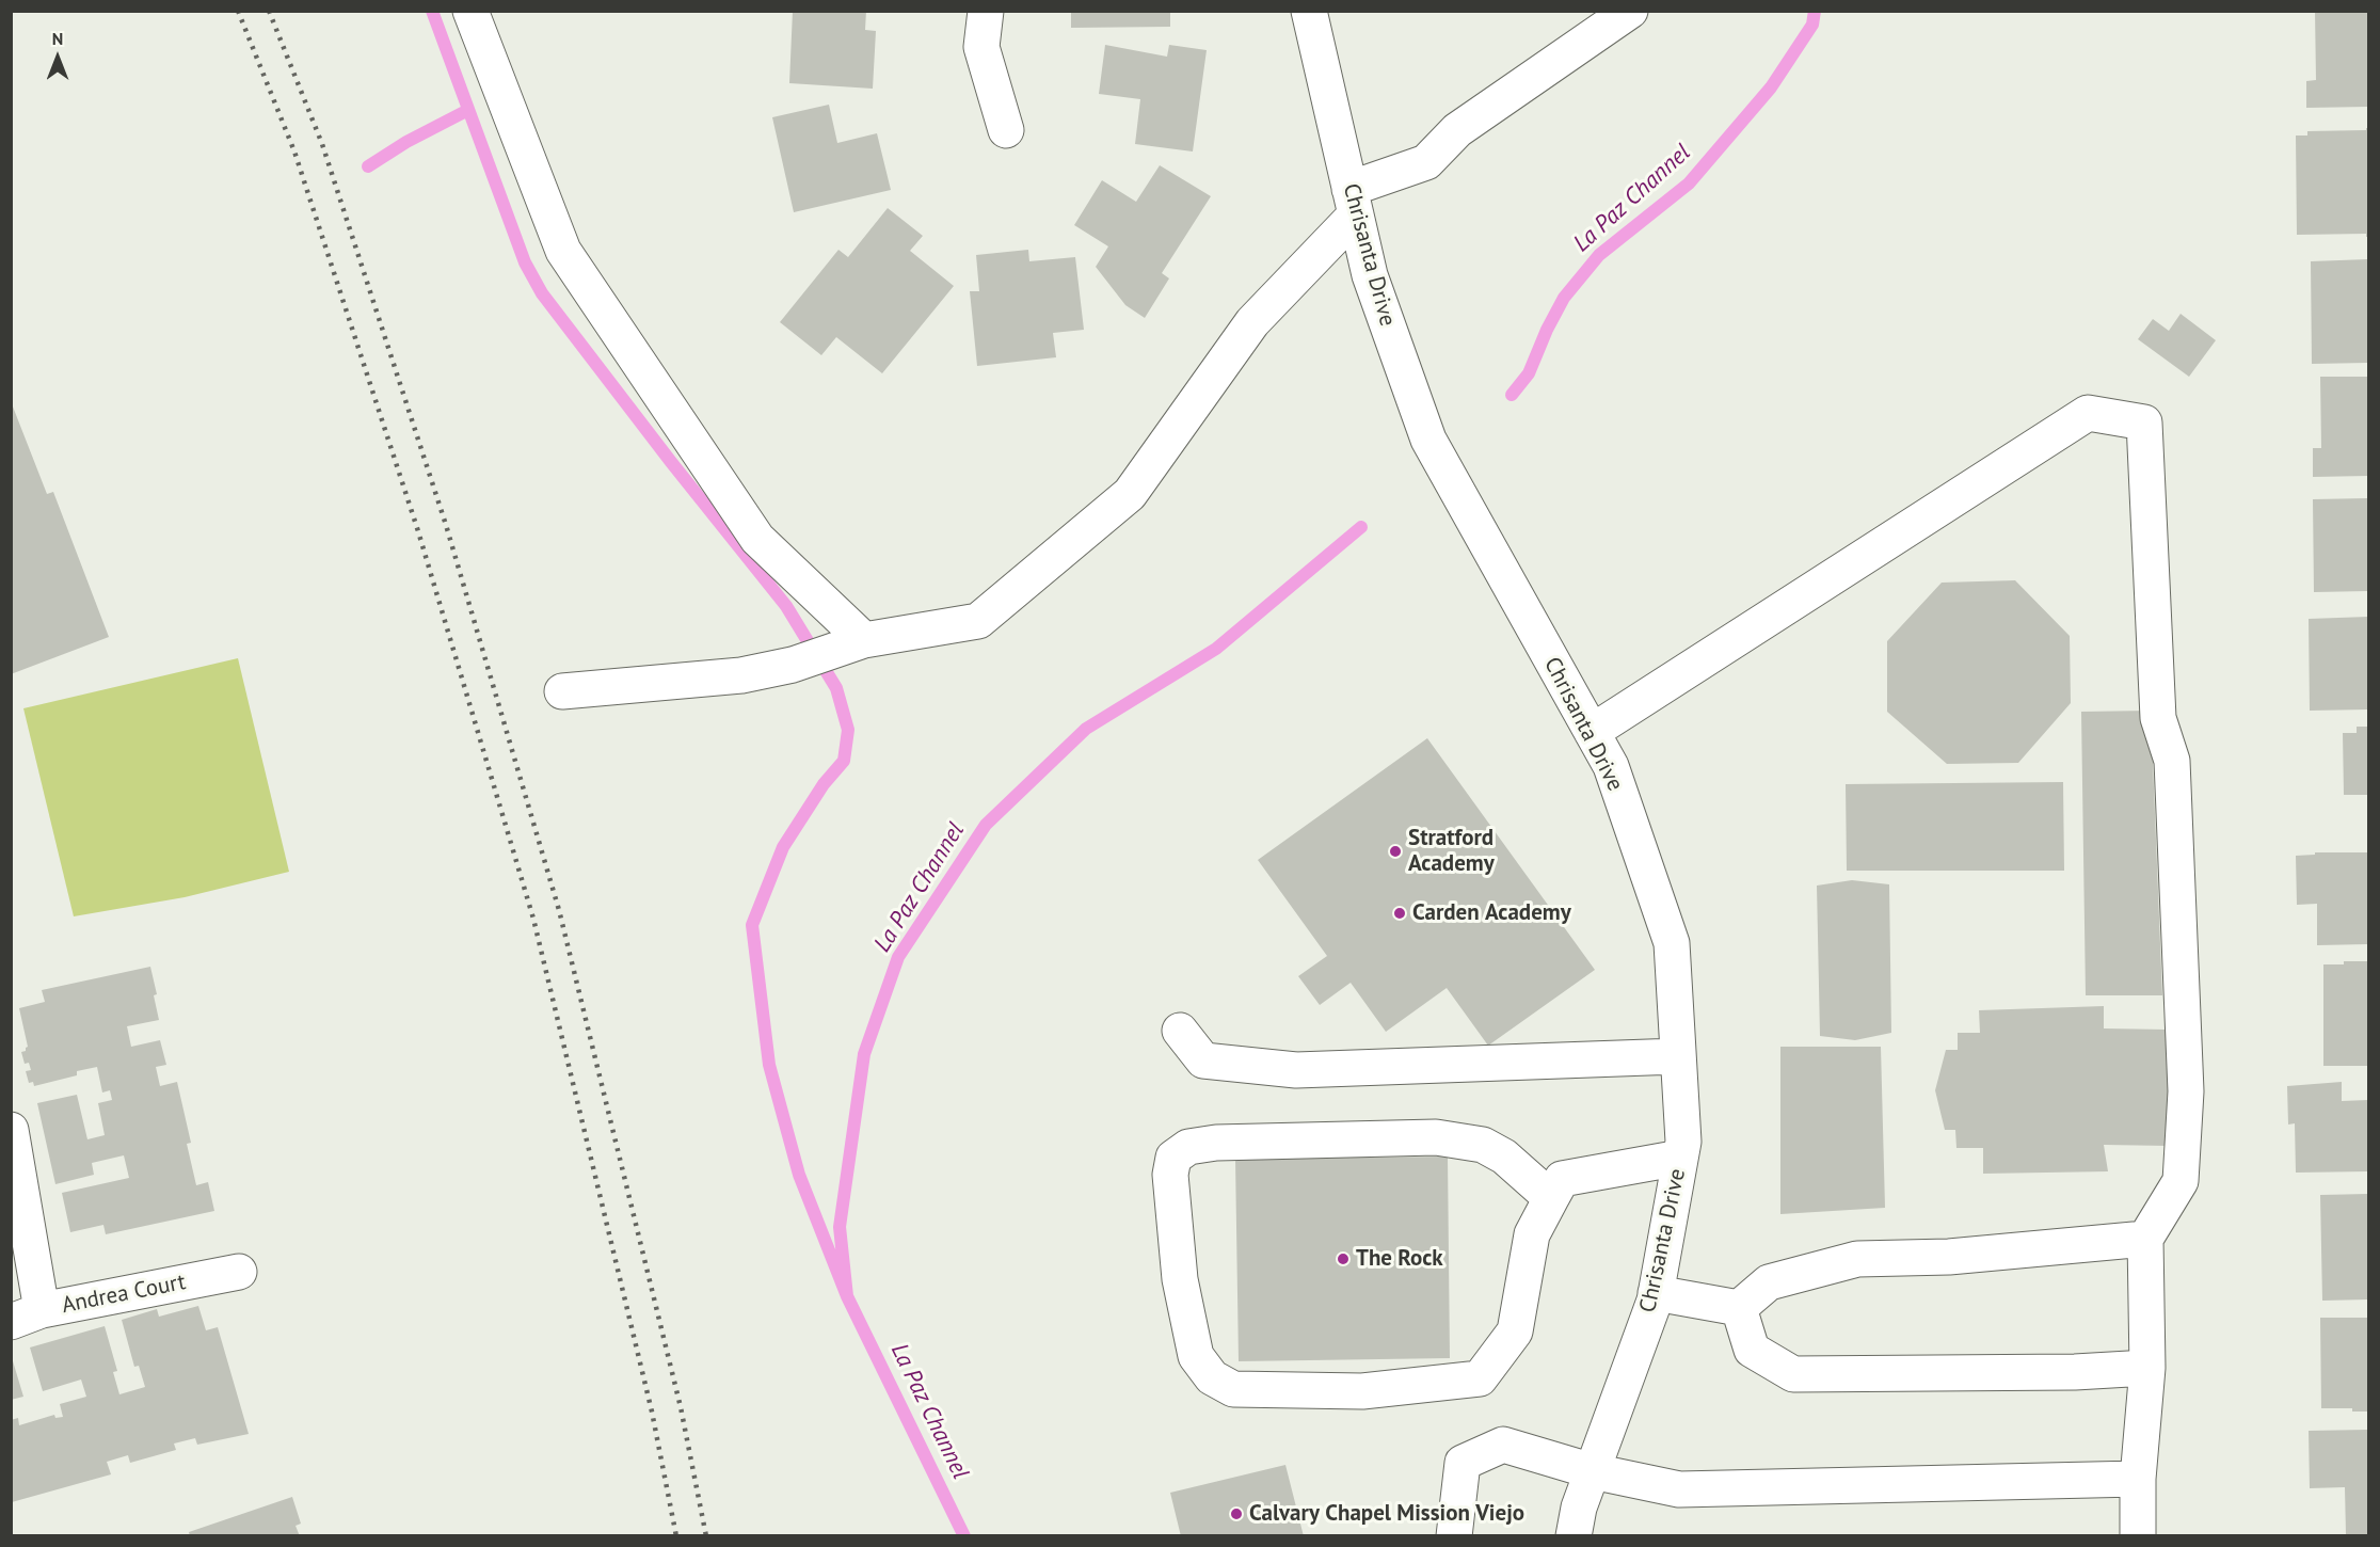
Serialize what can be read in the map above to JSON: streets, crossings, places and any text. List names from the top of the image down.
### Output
{
  "streets": {
    "street": ["Chrisanta Drive", "Andrea Court"]
  },
  "water": ["La Paz Channel"],
  "places": [
    "Stratford Academy",
    "Carden Academy",
    "The Rock",
    "Calvary Chapel Mission Viejo"
  ],
  "north": "top"
}
